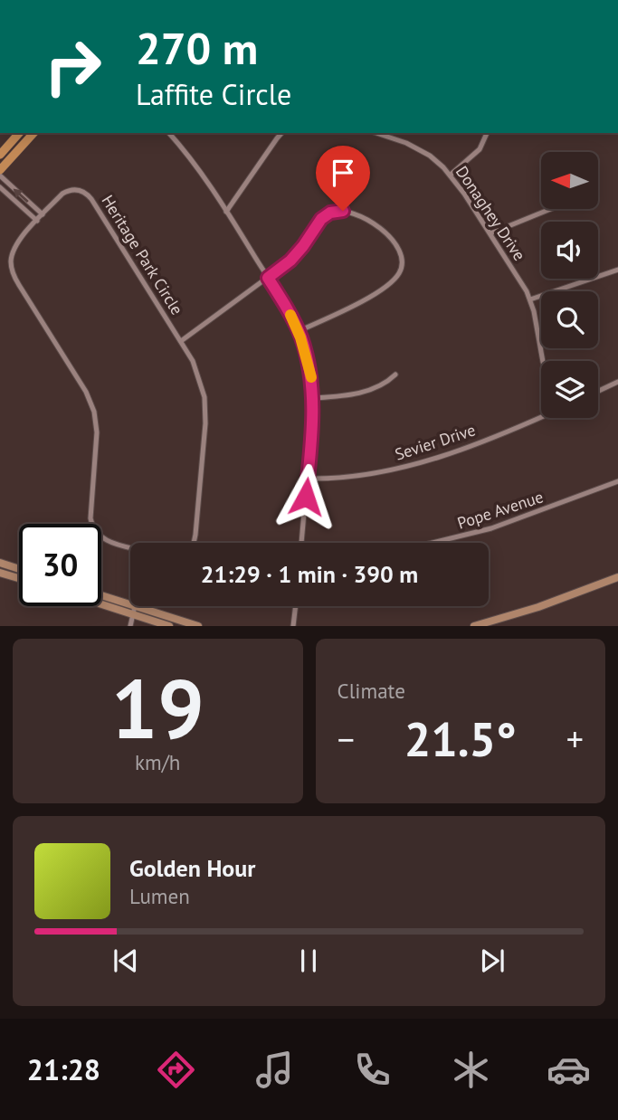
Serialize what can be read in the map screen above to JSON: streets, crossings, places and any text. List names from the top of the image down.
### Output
{
  "streets": {
    "street": [
      "Donaghey Drive",
      "Heritage Park Circle",
      "Sevier Drive",
      "Pope Avenue"
    ]
  },
  "north": "left",
  "page": {
    "turn": ["270 m", "Laffite Circle"],
    "limit": "30",
    "trip": "21:29 · 1 min · 390 m",
    "tile": [
      ["19", "km/h"],
      "Climate"
    ],
    "heat": ["−", "21.5°", "+"],
    "song": ["Golden Hour", "Lumen"],
    "tabs": "21:28"
  }
}
